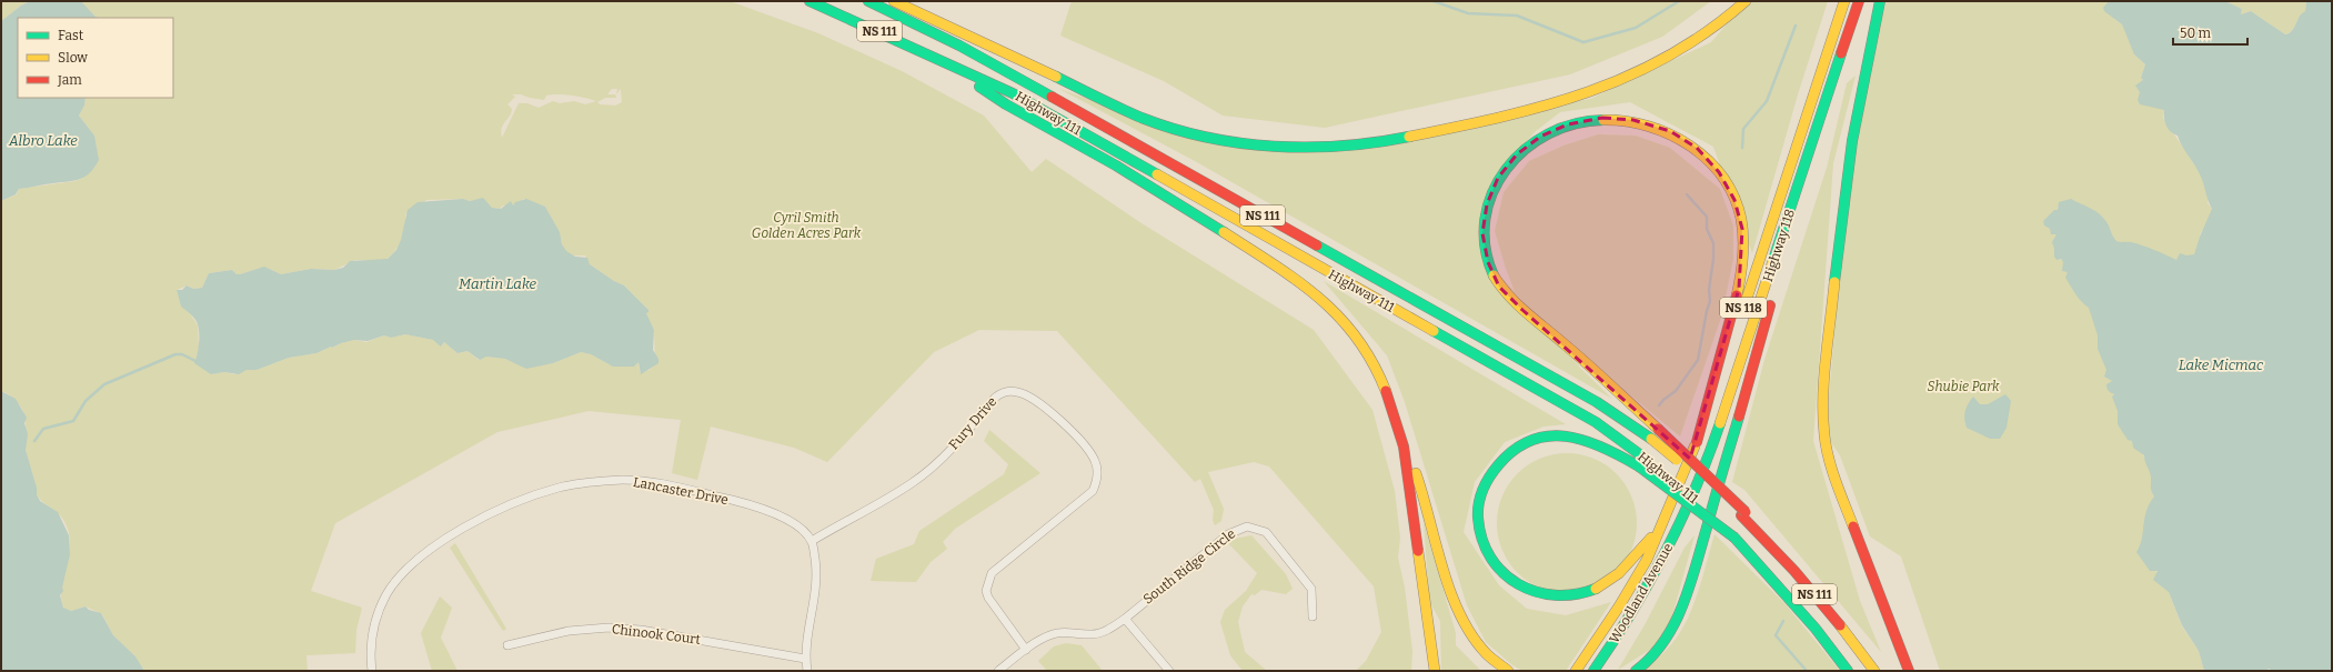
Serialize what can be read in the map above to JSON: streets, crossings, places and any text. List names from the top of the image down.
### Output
{
  "streets": {
    "highway": [
      "NS 111",
      "Highway 111",
      "Highway 118",
      "NS 118",
      "Woodland Avenue"
    ],
    "street": [
      "Fury Drive",
      "Lancaster Drive",
      "South Ridge Circle",
      "Chinook Court"
    ]
  },
  "crossings": [
    ["Highway 118", "Woodland Avenue"],
    ["Fury Drive", "Lancaster Drive"],
    ["Fury Drive", "South Ridge Circle"]
  ],
  "water": ["Albro Lake", "Martin Lake", "Lake Micmac"],
  "parks": ["Cyril Smith Golden Acres Park", "Shubie Park"],
  "legend": ["Fast", "Slow", "Jam"],
  "scale_bar": "50 m"
}
